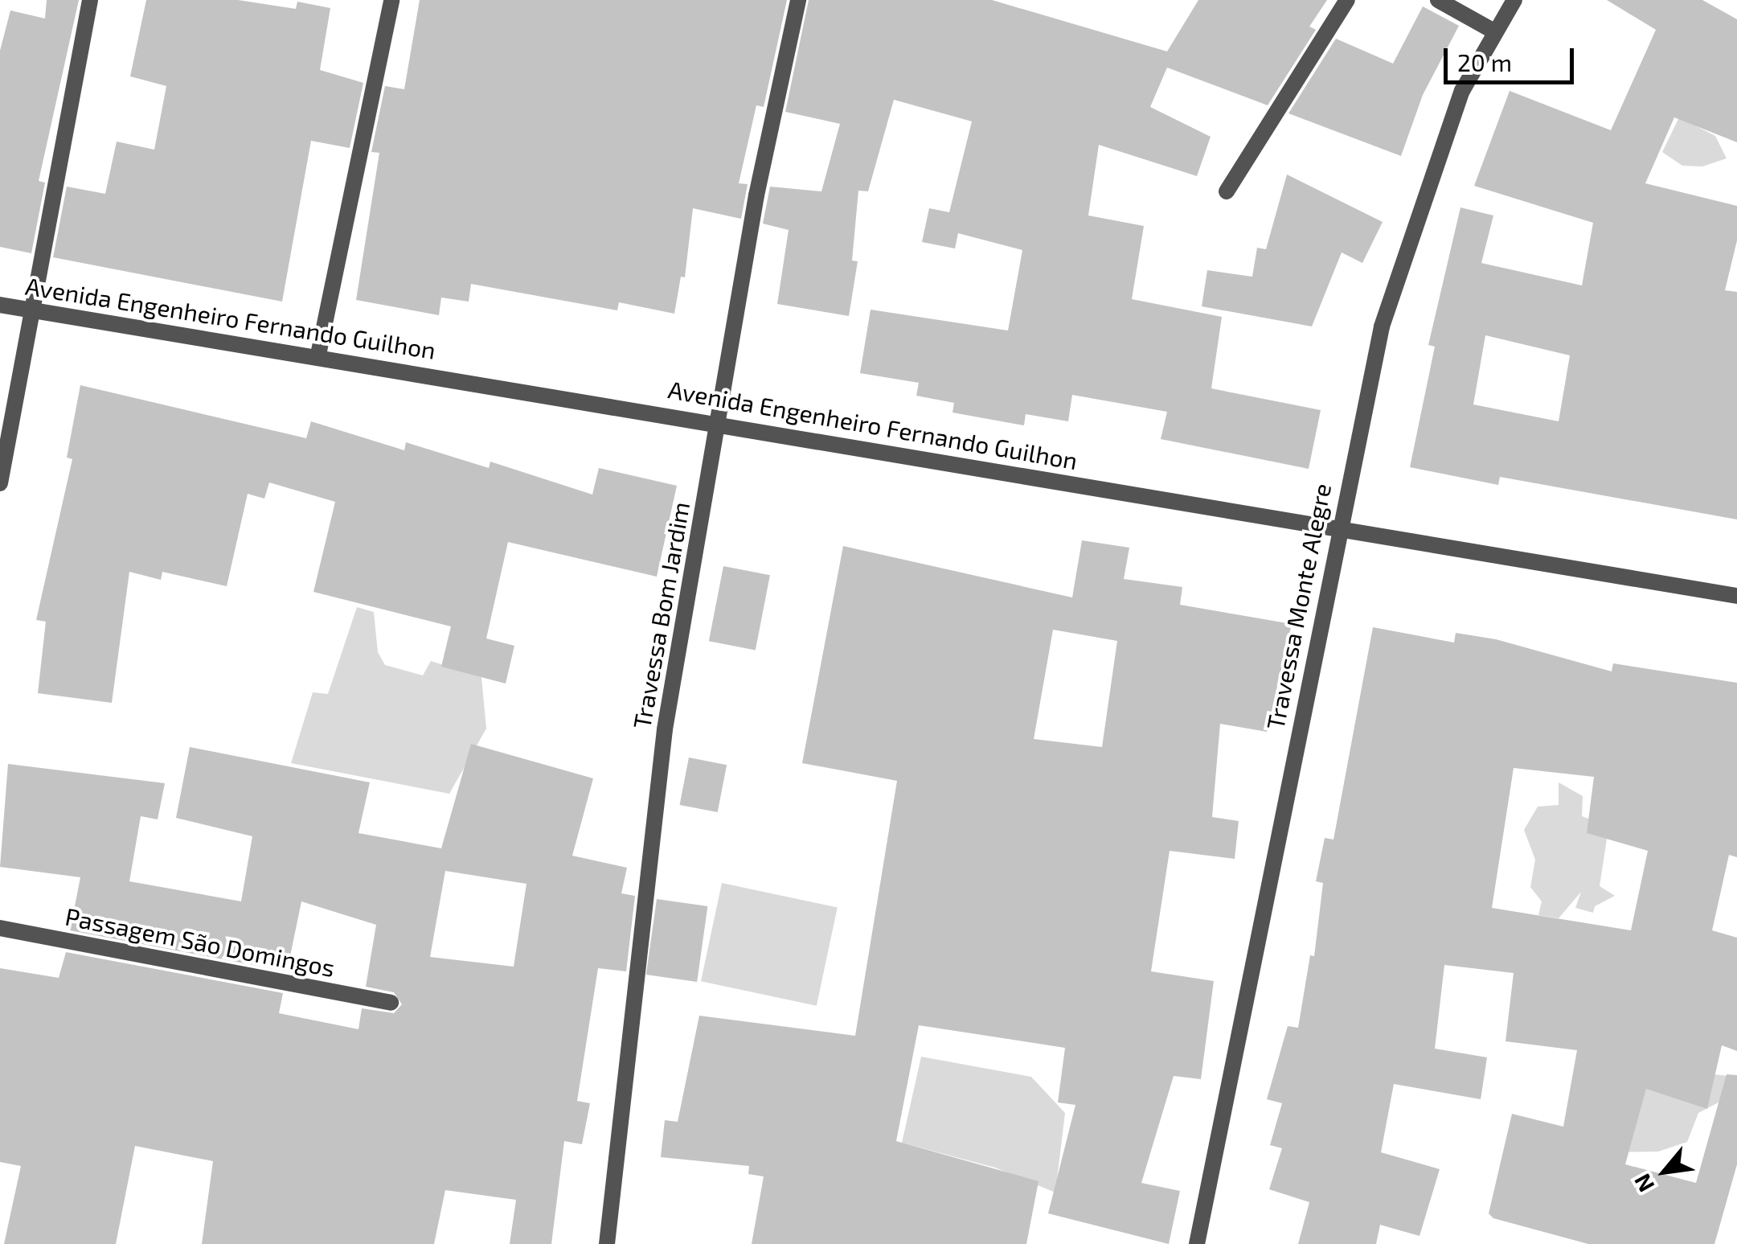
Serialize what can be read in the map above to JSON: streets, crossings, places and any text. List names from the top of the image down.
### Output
{
  "streets": {
    "street": [
      "Avenida Engenheiro Fernando Guilhon",
      "Travessa Monte Alegre",
      "Travessa Bom Jardim",
      "Passagem São Domingos"
    ]
  },
  "crossings": [
    ["Avenida Engenheiro Fernando Guilhon", "Travessa Monte Alegre"],
    ["Avenida Engenheiro Fernando Guilhon", "Travessa Bom Jardim"]
  ],
  "scale_bar": "20 m",
  "north": "bottom left"
}
